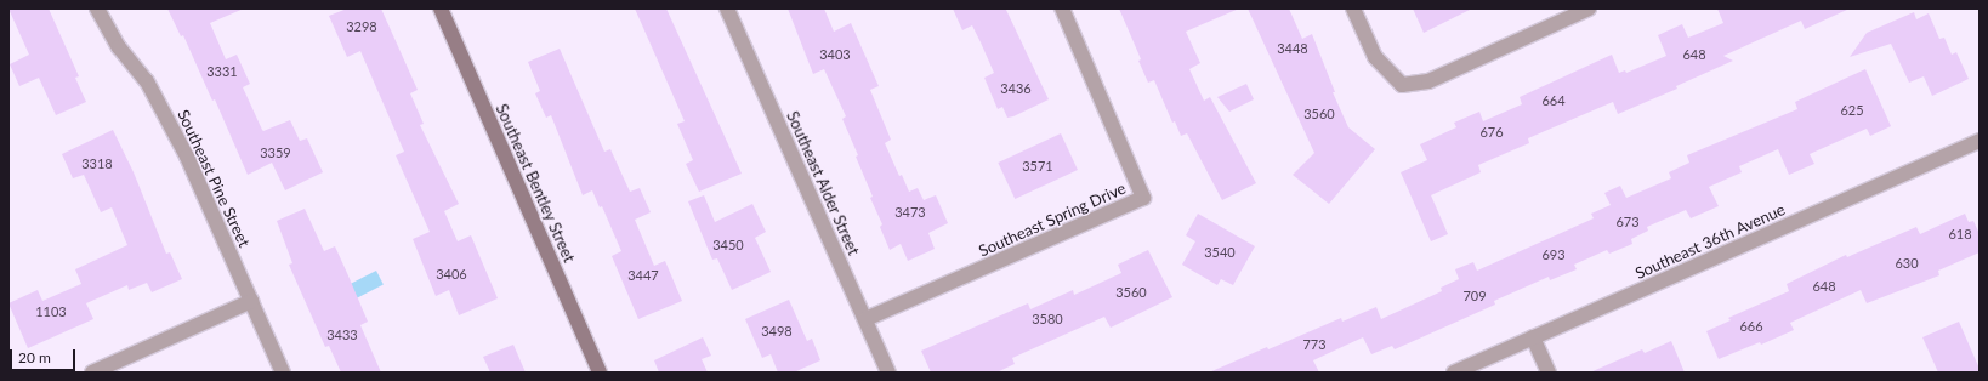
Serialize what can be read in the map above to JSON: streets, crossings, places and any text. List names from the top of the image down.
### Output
{
  "streets": {
    "street": [
      "Southeast Pine Street",
      "Southeast Bentley Street",
      "Southeast Alder Street",
      "Southeast Spring Drive",
      "Southeast 36th Avenue"
    ]
  },
  "crossings": [
    ["Southeast Alder Street", "Southeast Spring Drive"]
  ],
  "house_numbers": [
    "3298",
    "3448",
    "3403",
    "648",
    "3331",
    "3436",
    "664",
    "625",
    "3560",
    "676",
    "3359",
    "3318",
    "3571",
    "3473",
    "673",
    "618",
    "3450",
    "3540",
    "693",
    "630",
    "3406",
    "3447",
    "648",
    "3560",
    "709",
    "1103",
    "3580",
    "666",
    "3498",
    "3433",
    "773"
  ],
  "scale_bar": "20 m"
}
